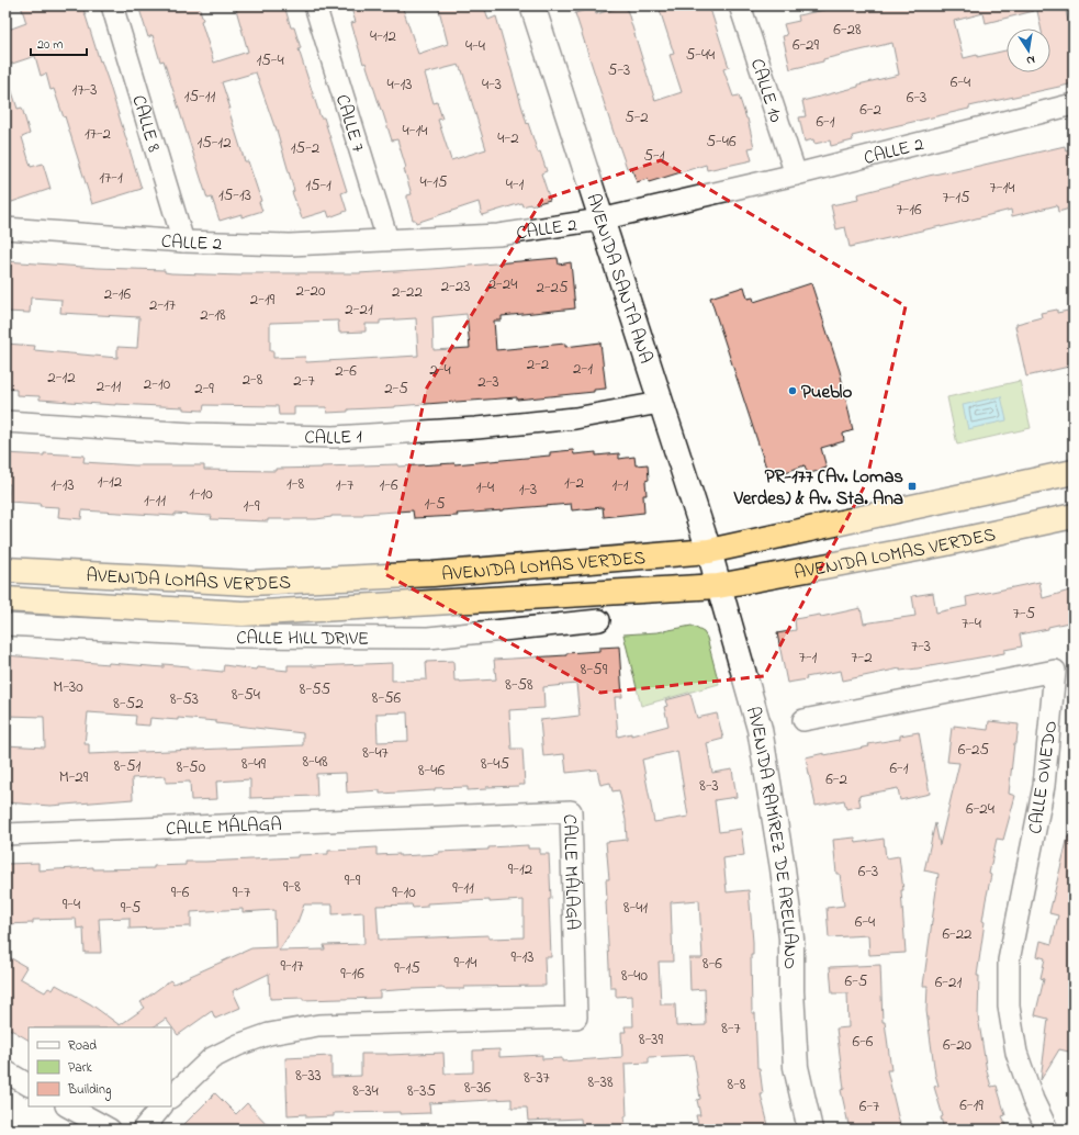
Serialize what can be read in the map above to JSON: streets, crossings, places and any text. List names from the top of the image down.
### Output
{
  "streets": {
    "highway": ["AVENIDA LOMAS VERDES"],
    "street": [
      "CALLE 10",
      "CALLE 8",
      "CALLE 7",
      "CALLE 2",
      "AVENIDA SANTA ANA",
      "CALLE 1",
      "CALLE HILL DRIVE",
      "CALLE OVIEDO",
      "CALLE MÁLAGA",
      "AVENIDA RAMÍREZ DE ARELLANO"
    ]
  },
  "crossings": [
    ["CALLE 10", "CALLE 2"],
    ["CALLE 8", "CALLE 2"],
    ["CALLE 7", "CALLE 2"],
    ["CALLE 2", "AVENIDA SANTA ANA"],
    ["AVENIDA SANTA ANA", "CALLE 1"],
    ["AVENIDA SANTA ANA", "AVENIDA LOMAS VERDES"],
    ["AVENIDA SANTA ANA", "AVENIDA RAMÍREZ DE ARELLANO"],
    ["AVENIDA LOMAS VERDES", "AVENIDA RAMÍREZ DE ARELLANO"]
  ],
  "places": {
    "other": ["Pueblo"],
    "transit": ["PR-177 (Av. Lomas Verdes) & Av. Sta. Ana"]
  },
  "house_numbers": [
    "6-28",
    "4-12",
    "6-29",
    "4-4",
    "5-44",
    "15-4",
    "5-3",
    "6-4",
    "4-13",
    "4-3",
    "17-3",
    "15-11",
    "6-3",
    "6-2",
    "5-2",
    "6-1",
    "4-14",
    "17-2",
    "4-2",
    "5-46",
    "15-12",
    "15-2",
    "5-1",
    "17-1",
    "4-15",
    "4-1",
    "15-1",
    "7-14",
    "15-13",
    "7-15",
    "7-16",
    "2-24",
    "2-23",
    "2-25",
    "2-20",
    "2-22",
    "2-16",
    "2-19",
    "2-17",
    "2-21",
    "2-18",
    "2-2",
    "2-1",
    "2-4",
    "2-6",
    "2-12",
    "2-8",
    "2-7",
    "2-3",
    "2-10",
    "2-11",
    "2-9",
    "2-5",
    "1-12",
    "1-2",
    "1-8",
    "1-13",
    "1-7",
    "1-6",
    "1-1",
    "1-4",
    "1-3",
    "1-10",
    "1-11",
    "1-5",
    "1-9",
    "7-5",
    "7-4",
    "7-3",
    "7-1",
    "7-2",
    "8-59",
    "8-58",
    "M-30",
    "8-55",
    "8-54",
    "8-56",
    "8-53",
    "8-52",
    "6-25",
    "8-47",
    "8-48",
    "8-49",
    "8-45",
    "8-51",
    "8-50",
    "6-1",
    "8-46",
    "M-29",
    "6-2",
    "8-3",
    "6-24",
    "9-12",
    "6-3",
    "9-9",
    "9-8",
    "9-11",
    "9-6",
    "9-7",
    "9-10",
    "9-4",
    "9-5",
    "8-41",
    "6-4",
    "6-22",
    "9-13",
    "9-14",
    "8-6",
    "9-17",
    "9-15",
    "9-16",
    "8-40",
    "6-5",
    "6-21",
    "8-7",
    "8-39",
    "6-6",
    "6-20",
    "8-33",
    "8-37",
    "8-38",
    "8-8",
    "8-36",
    "8-34",
    "8-35",
    "6-19",
    "6-7"
  ],
  "legend": ["Road", "Park", "Building"],
  "scale_bar": "20 m",
  "north": "bottom"
}
